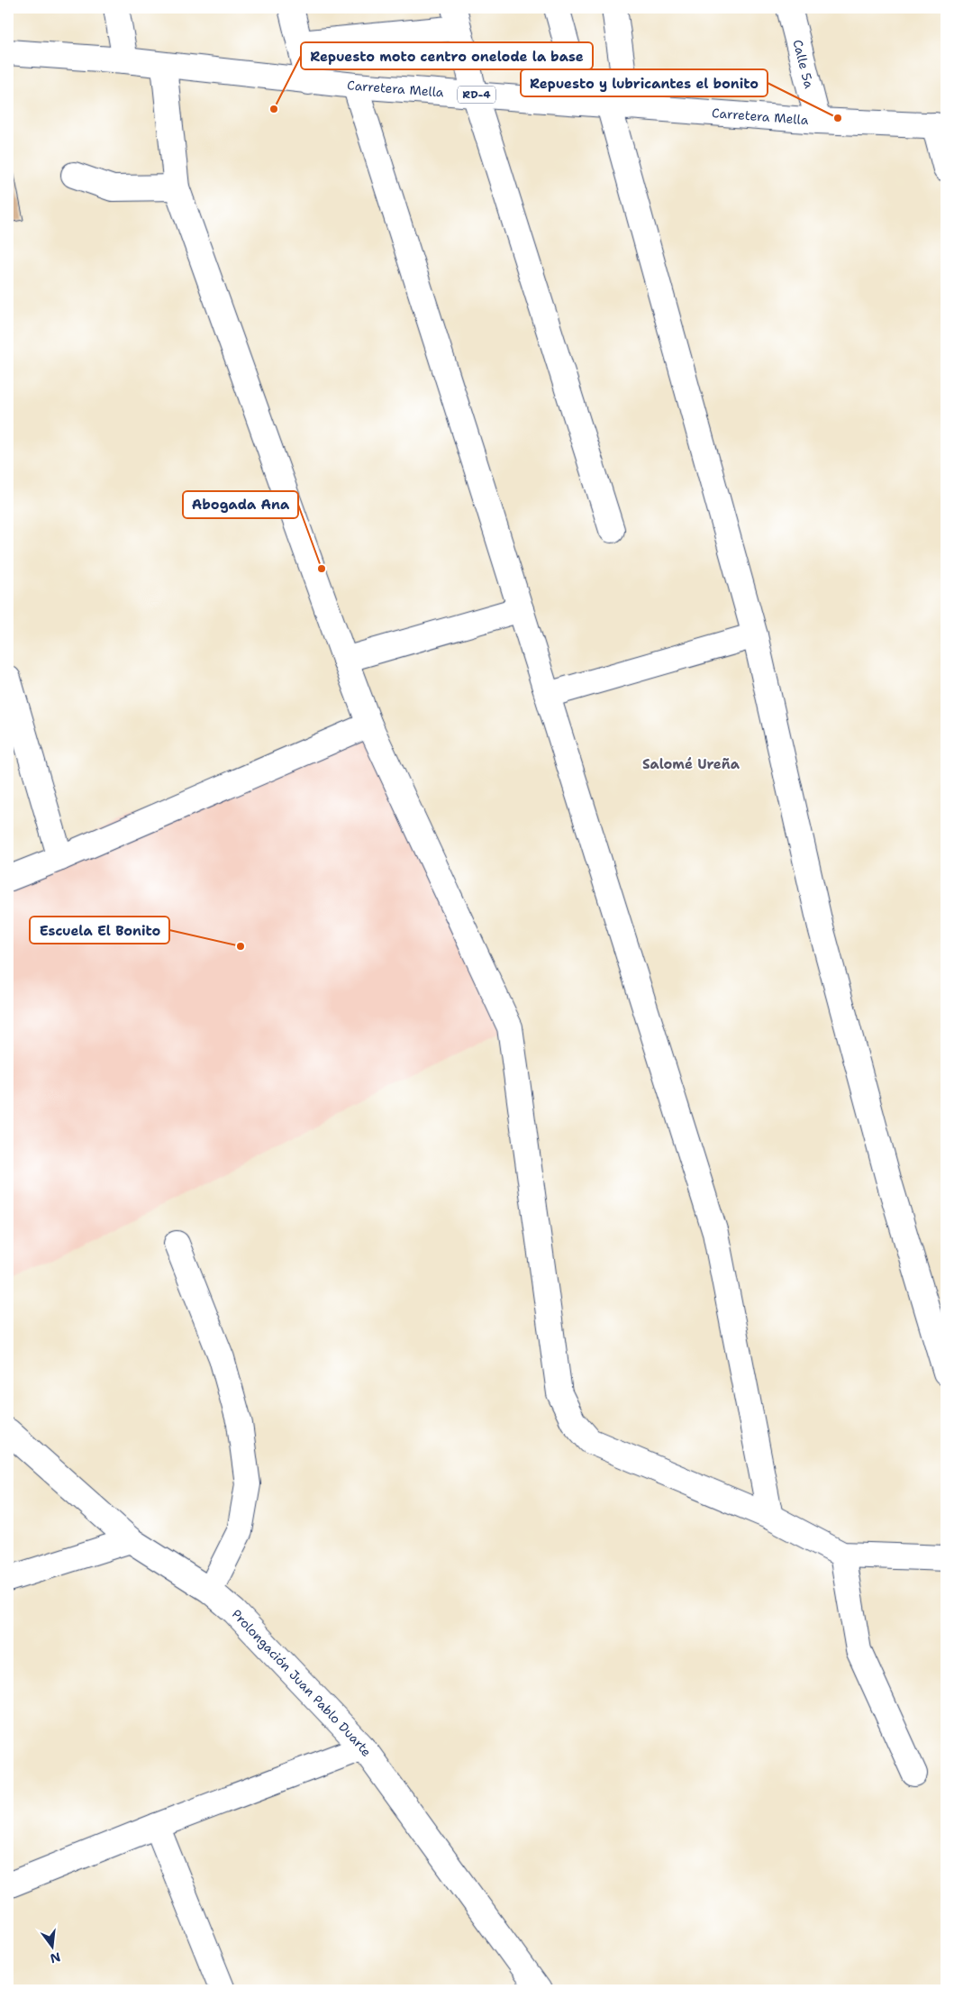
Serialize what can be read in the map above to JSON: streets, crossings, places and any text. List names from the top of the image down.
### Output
{
  "streets": {
    "street": [
      "Calle 5a",
      "Carretera Mella",
      "RD-4",
      "Prolongación Juan Pablo Duarte"
    ]
  },
  "crossings": [
    ["Calle 5a", "Carretera Mella"]
  ],
  "districts": ["Salomé Ureña"],
  "places": [
    "Repuesto moto centro onelode la base",
    "Repuesto y lubricantes el bonito",
    "Abogada Ana",
    "Escuela El Bonito"
  ],
  "north": "bottom"
}
